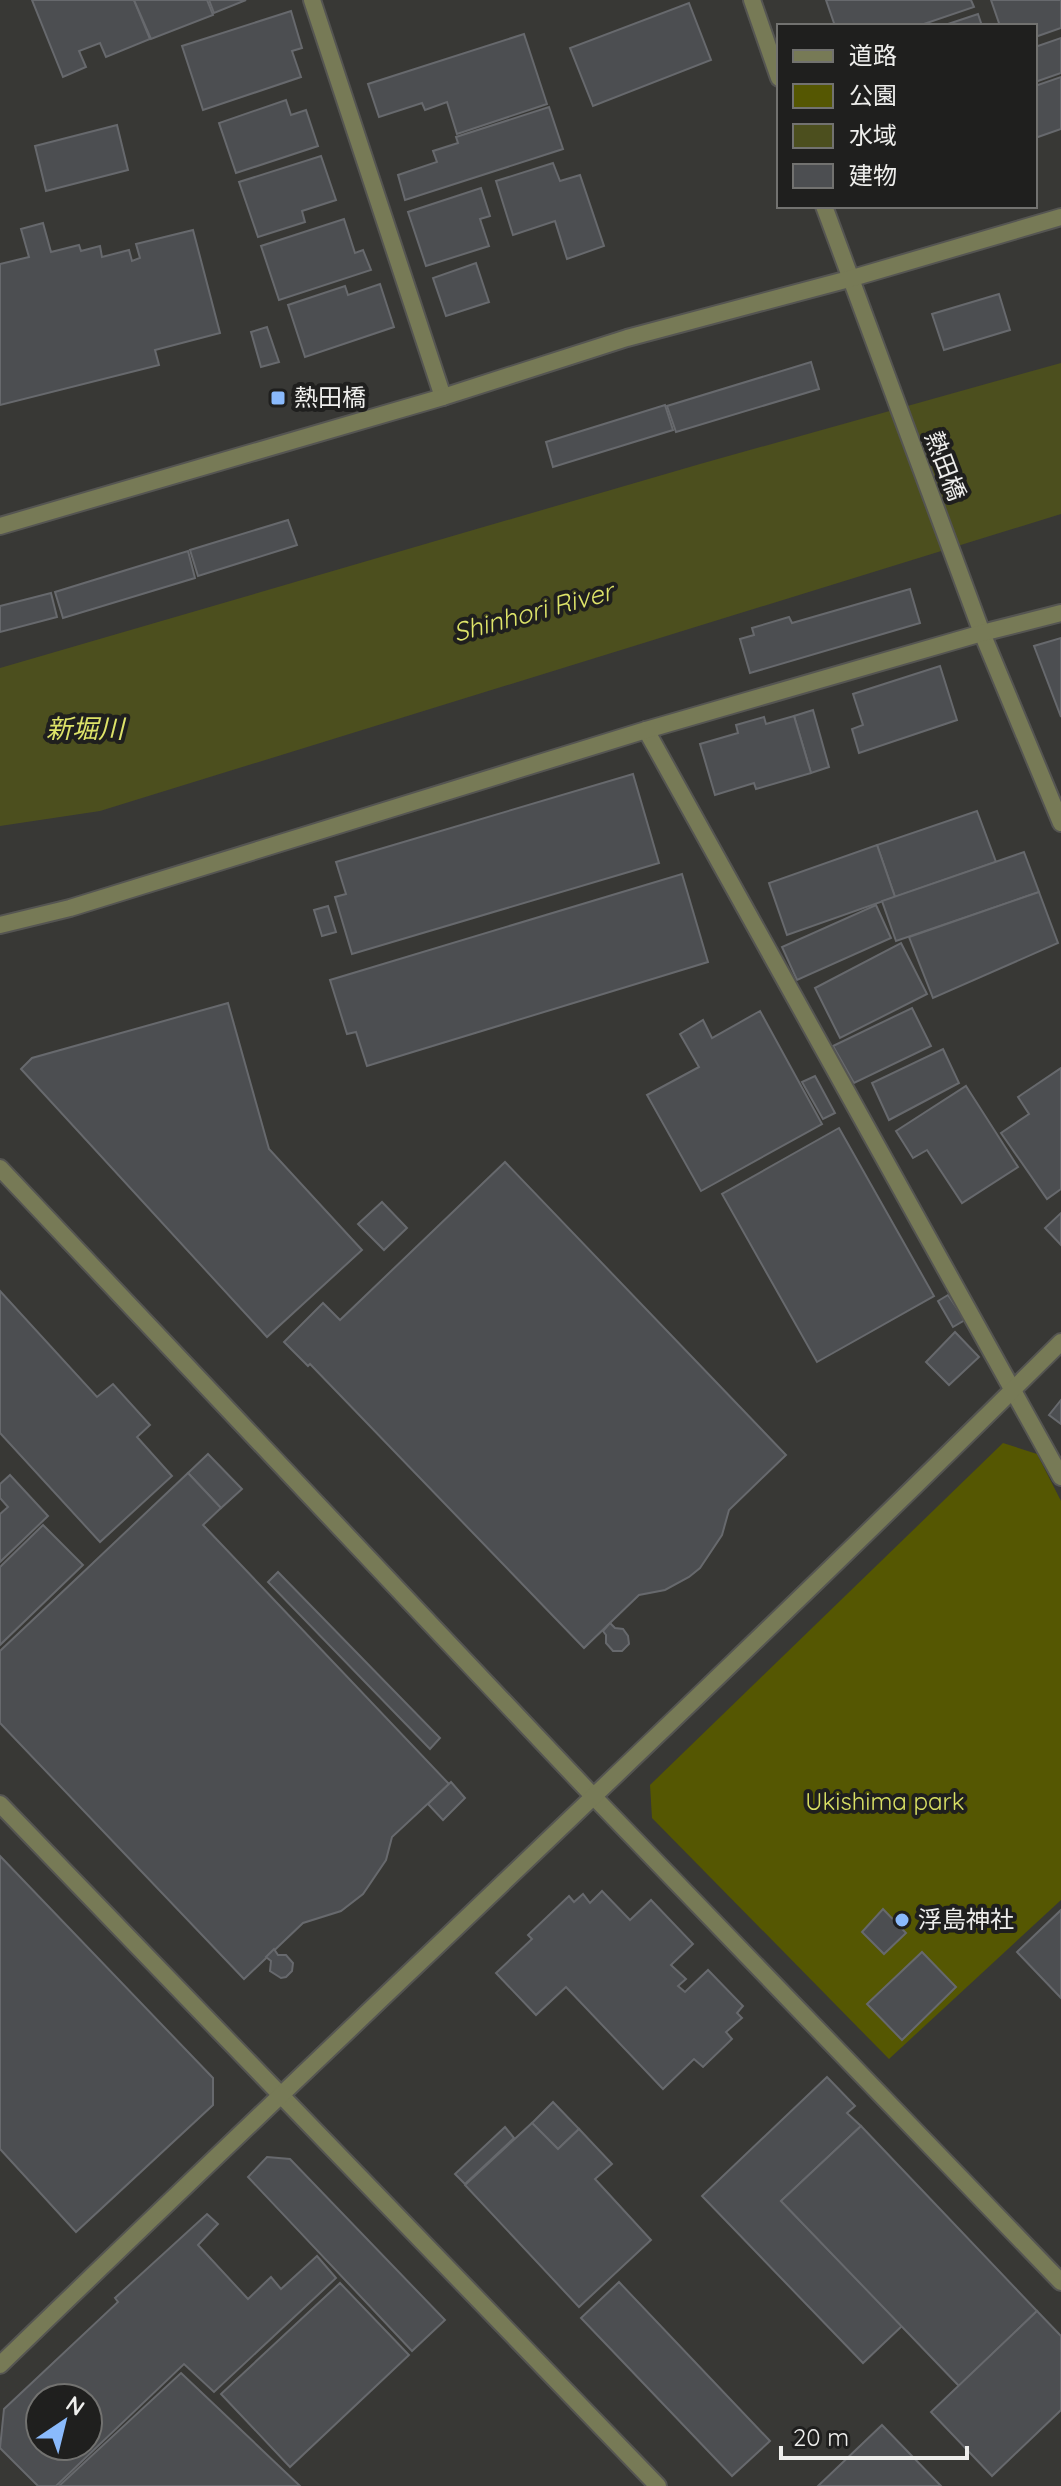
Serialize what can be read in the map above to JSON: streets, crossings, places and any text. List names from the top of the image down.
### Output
{
  "streets": {
    "street": ["熱田橋"]
  },
  "water": ["Shinhori River", "新堀川"],
  "parks": ["Ukishima park"],
  "places": {
    "transit": ["熱田橋"],
    "other": ["浮島神社"]
  },
  "legend": [
    "道路",
    "公園",
    "水域",
    "建物"
  ],
  "scale_bar": "20 m",
  "north": "top right"
}
